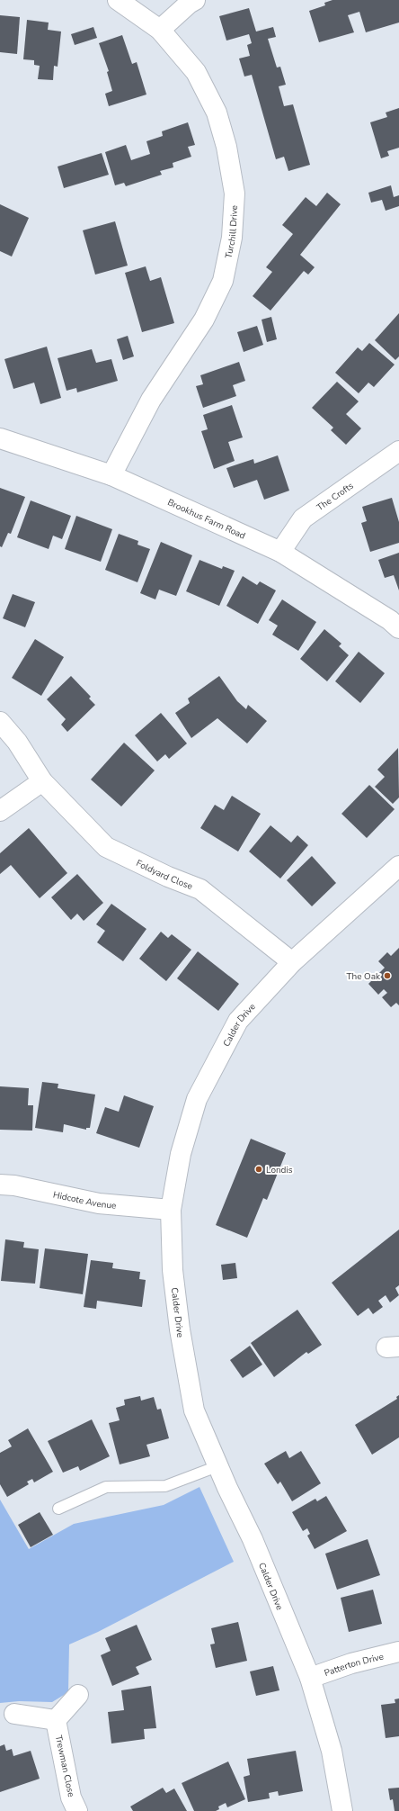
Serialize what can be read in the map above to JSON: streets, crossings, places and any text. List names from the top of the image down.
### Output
{
  "streets": {
    "street": [
      "Turchill Drive",
      "The Crofts",
      "Brookhus Farm Road",
      "Foldyard Close",
      "Calder Drive",
      "Hidcote Avenue",
      "Patterton Drive",
      "Trewman Close"
    ]
  },
  "crossings": [
    ["Turchill Drive", "Brookhus Farm Road"],
    ["The Crofts", "Brookhus Farm Road"],
    ["Foldyard Close", "Calder Drive"],
    ["Calder Drive", "Hidcote Avenue"],
    ["Calder Drive", "Patterton Drive"]
  ],
  "places": ["The Oak", "Londis"]
}
